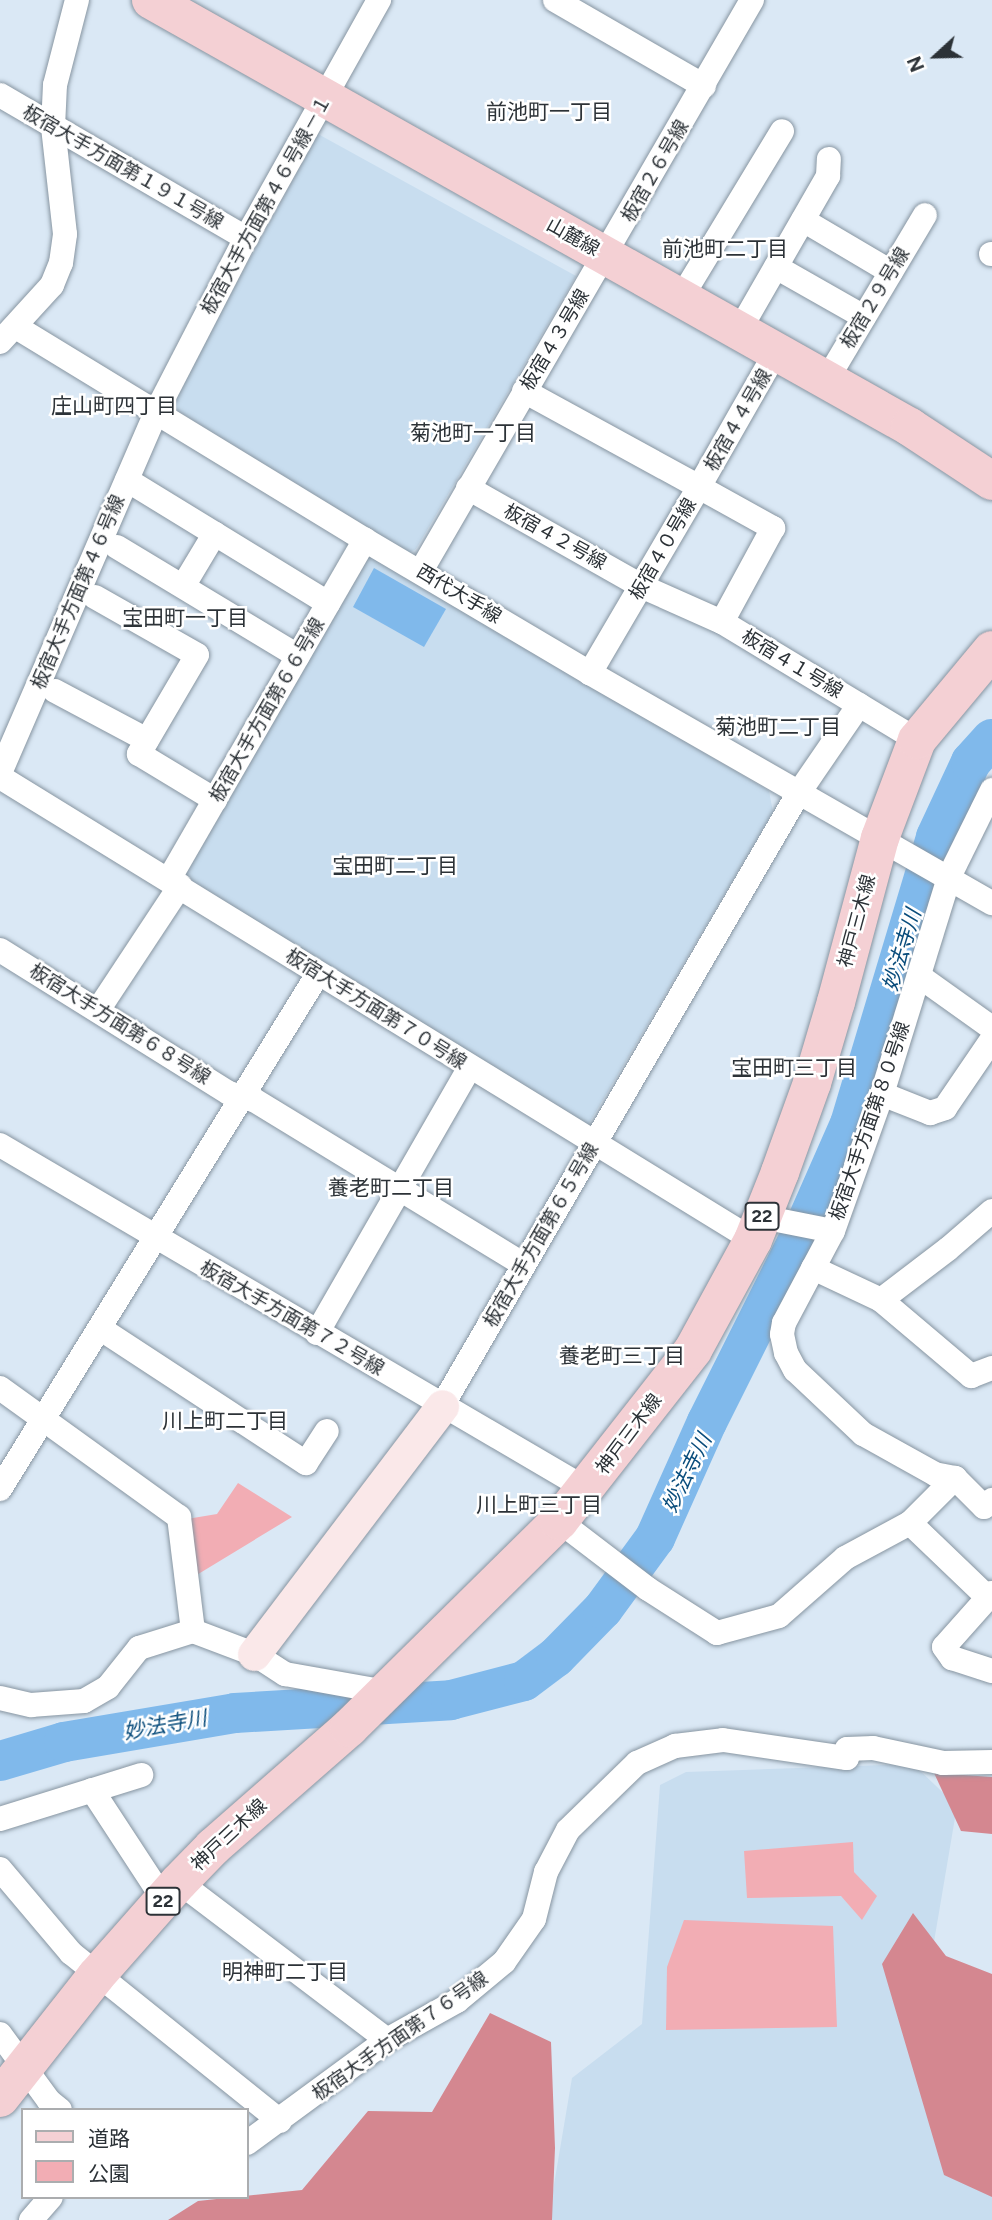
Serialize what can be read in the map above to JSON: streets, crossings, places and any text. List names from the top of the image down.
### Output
{
  "streets": {
    "main road": ["山麓線", "神戸三木線", "22"],
    "street": [
      "板宿大手方面第１９１号線",
      "板宿２６号線",
      "板宿大手方面第４６号線－１",
      "板宿２９号線",
      "板宿４３号線",
      "板宿４４号線",
      "板宿４２号線",
      "板宿４０号線",
      "板宿大手方面第４６号線",
      "西代大手線",
      "板宿４１号線",
      "板宿大手方面第６６号線",
      "板宿大手方面第７０号線",
      "板宿大手方面第６８号線",
      "板宿大手方面第８０号線",
      "板宿大手方面第６５号線",
      "板宿大手方面第７２号線",
      "板宿大手方面第７６号線"
    ]
  },
  "crossings": [
    ["板宿大手方面第１９１号線", "板宿大手方面第４６号線－１"],
    ["板宿２６号線", "山麓線"],
    ["板宿２６号線", "板宿４３号線"],
    ["板宿大手方面第４６号線－１", "山麓線"],
    ["板宿大手方面第４６号線－１", "板宿大手方面第４６号線"],
    ["板宿大手方面第４６号線－１", "西代大手線"],
    ["山麓線", "板宿２９号線"],
    ["山麓線", "板宿４３号線"],
    ["山麓線", "板宿４４号線"],
    ["板宿４３号線", "板宿４２号線"],
    ["板宿４３号線", "板宿４０号線"],
    ["板宿４３号線", "西代大手線"],
    ["板宿４４号線", "板宿４０号線"],
    ["板宿４４号線", "板宿４１号線"],
    ["板宿４２号線", "板宿４０号線"],
    ["板宿４２号線", "板宿４１号線"],
    ["板宿４０号線", "西代大手線"],
    ["板宿４０号線", "板宿４１号線"],
    ["板宿大手方面第４６号線", "西代大手線"],
    ["板宿大手方面第４６号線", "板宿大手方面第７０号線"],
    ["西代大手線", "板宿大手方面第６６号線"],
    ["西代大手線", "神戸三木線"],
    ["西代大手線", "板宿大手方面第８０号線"],
    ["西代大手線", "板宿大手方面第６５号線"],
    ["板宿４１号線", "神戸三木線"],
    ["板宿４１号線", "板宿大手方面第６５号線"],
    ["板宿大手方面第６６号線", "板宿大手方面第７０号線"],
    ["板宿大手方面第６６号線", "板宿大手方面第６８号線"],
    ["神戸三木線", "板宿大手方面第７０号線"],
    ["神戸三木線", "板宿大手方面第７２号線"],
    ["板宿大手方面第７０号線", "板宿大手方面第８０号線"],
    ["板宿大手方面第７０号線", "板宿大手方面第６５号線"],
    ["板宿大手方面第６８号線", "板宿大手方面第６５号線"],
    ["板宿大手方面第６５号線", "板宿大手方面第７２号線"]
  ],
  "districts": [
    "前池町一丁目",
    "前池町二丁目",
    "庄山町四丁目",
    "菊池町一丁目",
    "宝田町一丁目",
    "菊池町二丁目",
    "宝田町二丁目",
    "宝田町三丁目",
    "養老町二丁目",
    "養老町三丁目",
    "川上町二丁目",
    "川上町三丁目",
    "明神町二丁目"
  ],
  "water": ["妙法寺川"],
  "legend": ["道路", "公園"],
  "north": "left"
}
